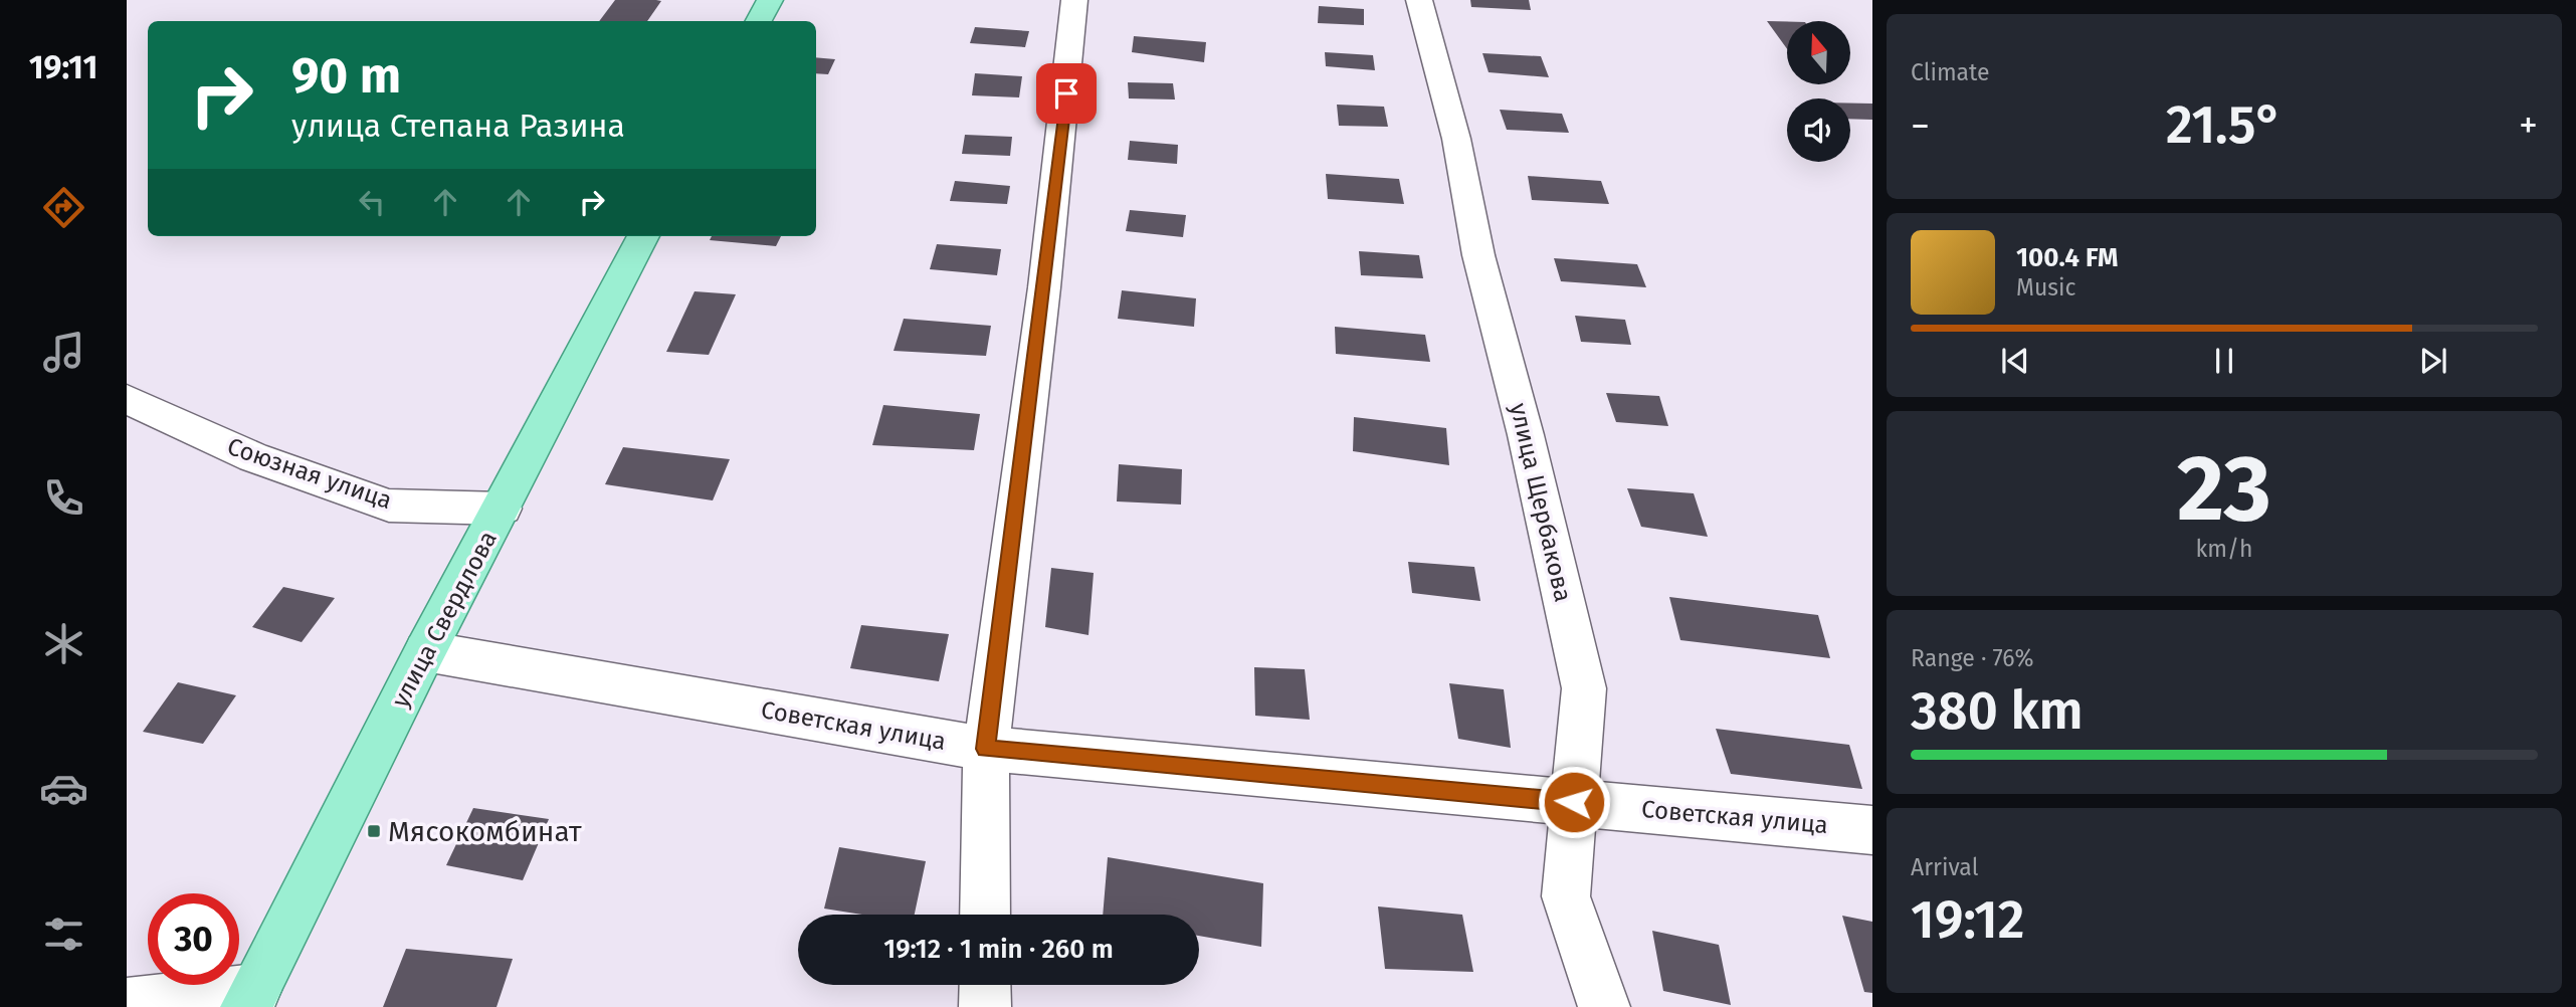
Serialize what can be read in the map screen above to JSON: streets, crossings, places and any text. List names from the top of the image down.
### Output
{
  "streets": {
    "main road": ["улица Свердлова"],
    "street": ["Союзная улица", "улица Щербакова", "Советская улица"]
  },
  "crossings": [
    ["Союзная улица", "улица Свердлова"],
    ["улица Щербакова", "Советская улица"],
    ["улица Свердлова", "Советская улица"]
  ],
  "places": {
    "transit": ["Мясокомбинат"]
  },
  "north": "top",
  "page": {
    "tabs": "19:11",
    "tile": [
      "Climate",
      ["23", "km/h"],
      ["Range · 76%", "380 km"],
      ["Arrival", "19:12"]
    ],
    "turn": ["90 m", "улица Степана Разина"],
    "heat": ["−", "21.5°", "+"],
    "song": ["100.4 FM", "Music"],
    "limit": "30",
    "trip": "19:12 · 1 min · 260 m"
  }
}
